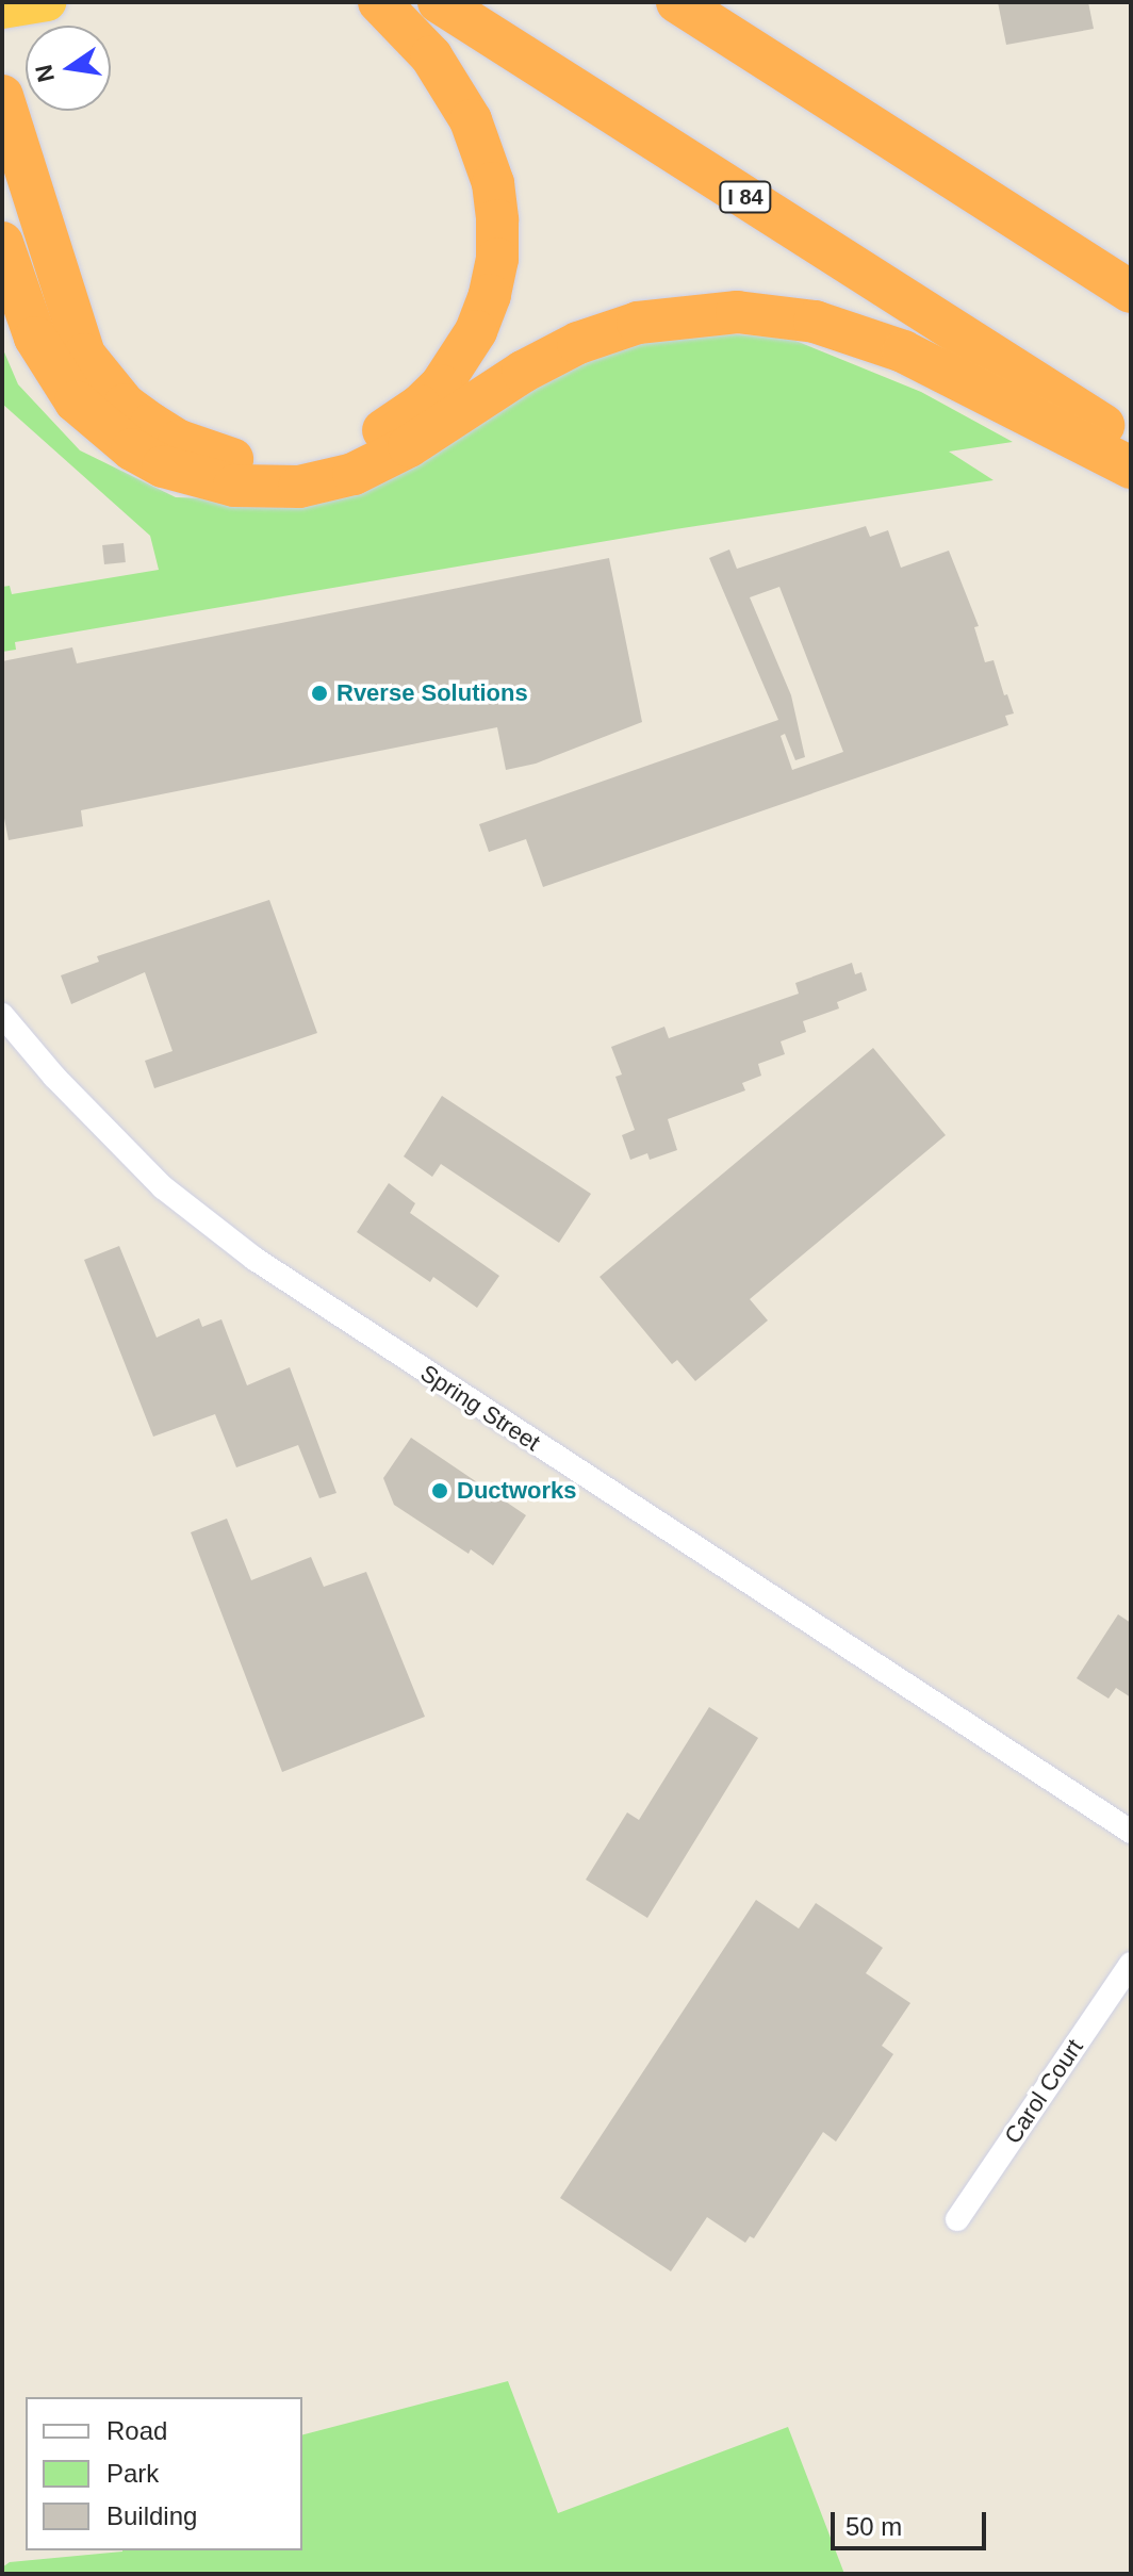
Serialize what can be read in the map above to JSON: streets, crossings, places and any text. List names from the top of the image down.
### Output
{
  "streets": {
    "highway": ["I 84"],
    "street": ["Spring Street", "Carol Court"]
  },
  "places": ["Rverse Solutions", "Ductworks"],
  "legend": ["Road", "Park", "Building"],
  "scale_bar": "50 m",
  "north": "left"
}
